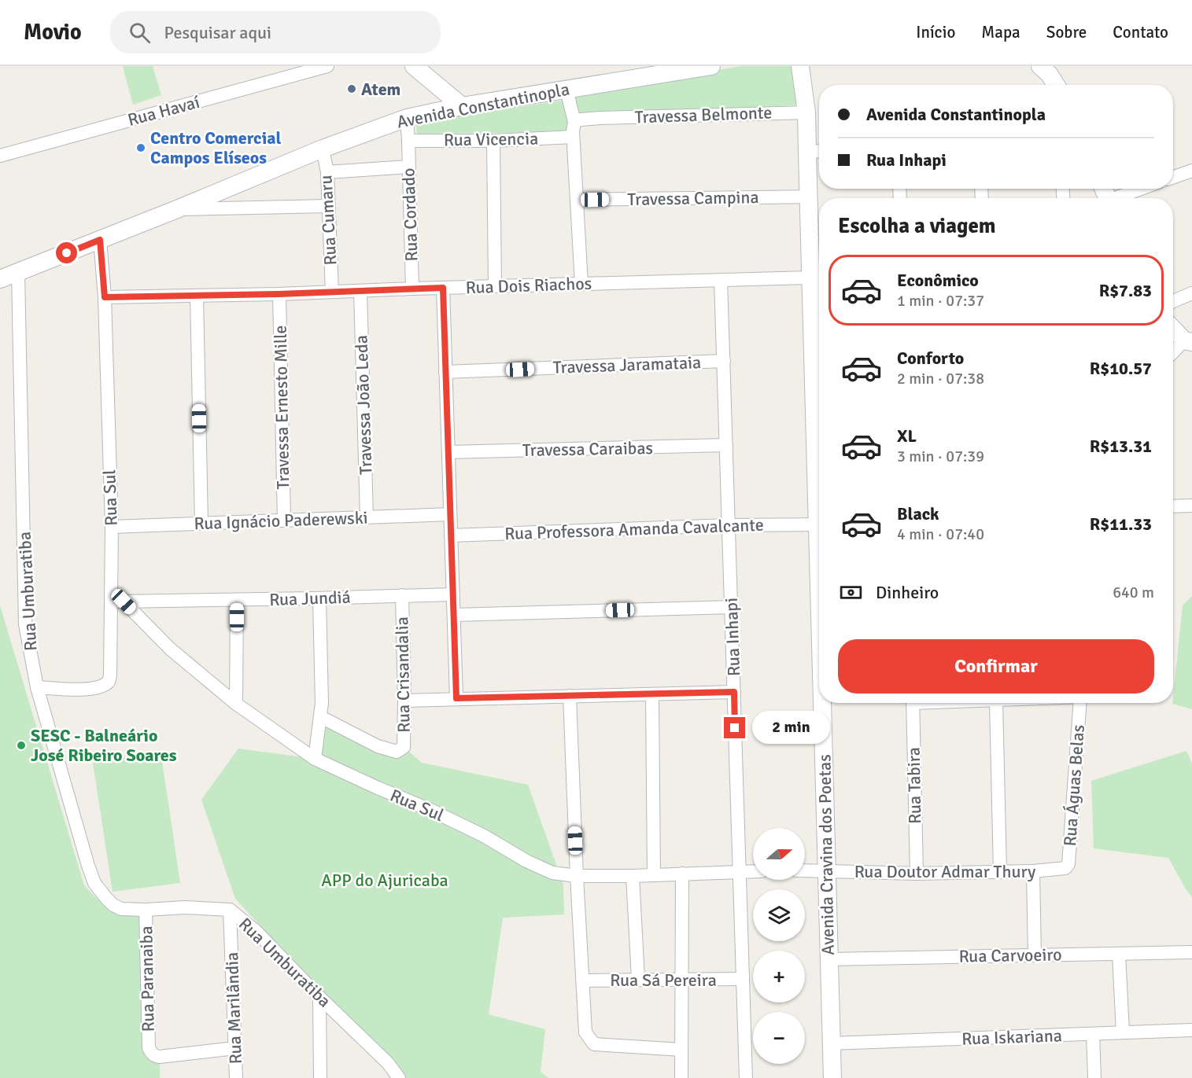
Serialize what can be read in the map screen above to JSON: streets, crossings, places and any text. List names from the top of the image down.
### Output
{
  "streets": {
    "street": [
      "Avenida Constantinopla",
      "Rua Havaí",
      "Travessa Belmonte",
      "Rua Vicencia",
      "Travessa Campina",
      "Rua Cordado",
      "Rua Cumaru",
      "Rua Dois Riachos",
      "Travessa Jaramataia",
      "Travessa João Leda",
      "Travessa Ernesto Mille",
      "Travessa Caraibas",
      "Rua Sul",
      "Rua Ignácio Paderewski",
      "Rua Professora Amanda Cavalcante",
      "Rua Umburatiba",
      "Rua Jundiá",
      "Rua Inhapi",
      "Rua Crisandalia",
      "Rua Tabira",
      "Rua Águas Belas",
      "Avenida Cravina dos Poetas",
      "Rua Doutor Admar Thury",
      "Rua Carvoeiro",
      "Rua Paranaiba",
      "Rua Sá Pereira",
      "Rua Marilândia",
      "Rua Iskariana"
    ]
  },
  "crossings": [
    ["Avenida Constantinopla", "Rua Cordado"],
    ["Avenida Constantinopla", "Rua Cumaru"],
    ["Avenida Constantinopla", "Rua Sul"],
    ["Avenida Constantinopla", "Rua Umburatiba"],
    ["Travessa Belmonte", "Avenida Cravina dos Poetas"],
    ["Rua Vicencia", "Rua Cordado"],
    ["Travessa Campina", "Avenida Cravina dos Poetas"],
    ["Rua Cordado", "Rua Dois Riachos"],
    ["Rua Cumaru", "Rua Dois Riachos"],
    ["Rua Dois Riachos", "Travessa João Leda"],
    ["Rua Dois Riachos", "Travessa Ernesto Mille"],
    ["Rua Dois Riachos", "Rua Sul"],
    ["Rua Dois Riachos", "Rua Inhapi"],
    ["Rua Dois Riachos", "Avenida Cravina dos Poetas"],
    ["Travessa Jaramataia", "Rua Inhapi"],
    ["Travessa João Leda", "Rua Ignácio Paderewski"],
    ["Travessa Ernesto Mille", "Rua Ignácio Paderewski"],
    ["Travessa Caraibas", "Rua Inhapi"],
    ["Rua Sul", "Rua Ignácio Paderewski"],
    ["Rua Sul", "Rua Umburatiba"],
    ["Rua Sul", "Rua Jundiá"],
    ["Rua Sul", "Rua Inhapi"],
    ["Rua Professora Amanda Cavalcante", "Rua Inhapi"],
    ["Rua Professora Amanda Cavalcante", "Avenida Cravina dos Poetas"],
    ["Rua Umburatiba", "Rua Paranaiba"],
    ["Rua Umburatiba", "Rua Marilândia"],
    ["Rua Jundiá", "Rua Crisandalia"],
    ["Rua Inhapi", "Rua Sá Pereira"],
    ["Rua Tabira", "Rua Doutor Admar Thury"],
    ["Rua Águas Belas", "Rua Doutor Admar Thury"],
    ["Avenida Cravina dos Poetas", "Rua Doutor Admar Thury"],
    ["Avenida Cravina dos Poetas", "Rua Carvoeiro"],
    ["Avenida Cravina dos Poetas", "Rua Iskariana"],
    ["Rua Paranaiba", "Rua Marilândia"]
  ],
  "parks": ["APP do Ajuricaba"],
  "places": ["Atem", "Centro Comercial Campos Elíseos", "SESC - Balneário José Ribeiro Soares"],
  "north": "right",
  "page": {
    "header": "Movio",
    "search": "Pesquisar aqui",
    "nav": [
      "Início",
      "Mapa",
      "Sobre",
      "Contato"
    ],
    "banner": ["Avenida Constantinopla", "Rua Inhapi"],
    "heading": "Escolha a viagem",
    "list": [
      {
        "name": "Econômico",
        "note": "1 min · 07:37",
        "value": "R$7.83"
      },
      {
        "name": "Conforto",
        "note": "2 min · 07:38",
        "value": "R$10.57"
      },
      {
        "name": "XL",
        "note": "3 min · 07:39",
        "value": "R$13.31"
      },
      {
        "name": "Black",
        "note": "4 min · 07:40",
        "value": "R$11.33"
      }
    ],
    "pay": ["Dinheiro", "640 m"],
    "buttons": "Confirmar",
    "bubble": "2 min",
    "map_buttons": ["+", "−"]
  }
}
